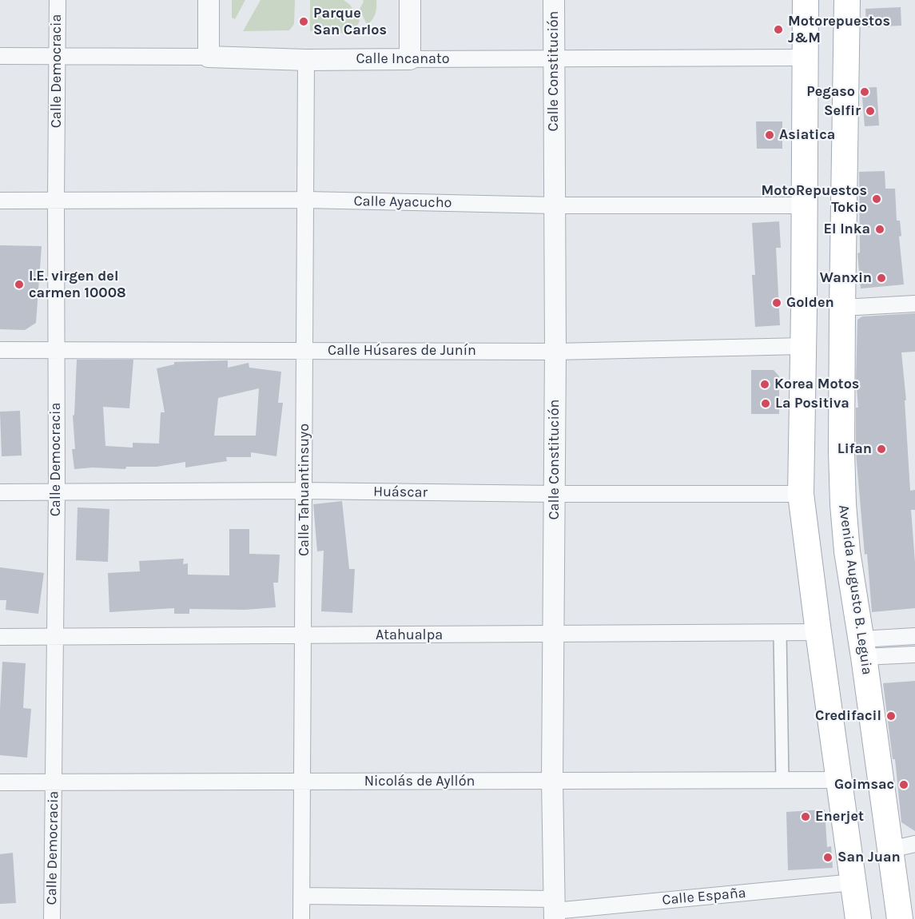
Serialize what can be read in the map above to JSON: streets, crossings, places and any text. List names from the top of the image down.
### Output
{
  "streets": {
    "main road": ["Avenida Augusto B. Leguia"],
    "street": [
      "Calle Incanato",
      "Calle Democracia",
      "Calle Constitución",
      "Calle Ayacucho",
      "Calle Húsares de Junín",
      "Calle Tahuantinsuyo",
      "Huáscar",
      "Atahualpa",
      "Nicolás de Ayllón",
      "Calle España"
    ]
  },
  "crossings": [
    ["Calle Incanato", "Calle Democracia"],
    ["Calle Incanato", "Calle Constitución"],
    ["Calle Incanato", "Calle Tahuantinsuyo"],
    ["Calle Democracia", "Calle Ayacucho"],
    ["Calle Democracia", "Calle Húsares de Junín"],
    ["Calle Democracia", "Huáscar"],
    ["Calle Democracia", "Atahualpa"],
    ["Calle Democracia", "Nicolás de Ayllón"],
    ["Calle Constitución", "Calle Ayacucho"],
    ["Calle Constitución", "Calle Húsares de Junín"],
    ["Calle Constitución", "Huáscar"],
    ["Calle Constitución", "Atahualpa"],
    ["Calle Constitución", "Nicolás de Ayllón"],
    ["Calle Constitución", "Calle España"],
    ["Calle Ayacucho", "Calle Tahuantinsuyo"],
    ["Calle Húsares de Junín", "Calle Tahuantinsuyo"],
    ["Calle Tahuantinsuyo", "Huáscar"],
    ["Calle Tahuantinsuyo", "Atahualpa"],
    ["Calle Tahuantinsuyo", "Nicolás de Ayllón"],
    ["Calle Tahuantinsuyo", "Calle España"]
  ],
  "places": [
    "Parque San Carlos",
    "Motorepuestos J&M",
    "Pegaso",
    "Selfir",
    "Asiatica",
    "MotoRepuestos Tokio",
    "El Inka",
    "Wanxin",
    "I.E. virgen del carmen 10008",
    "Golden",
    "Korea Motos",
    "La Positiva",
    "Lifan",
    "Credifacil",
    "Goimsac",
    "Enerjet",
    "San Juan"
  ]
}
